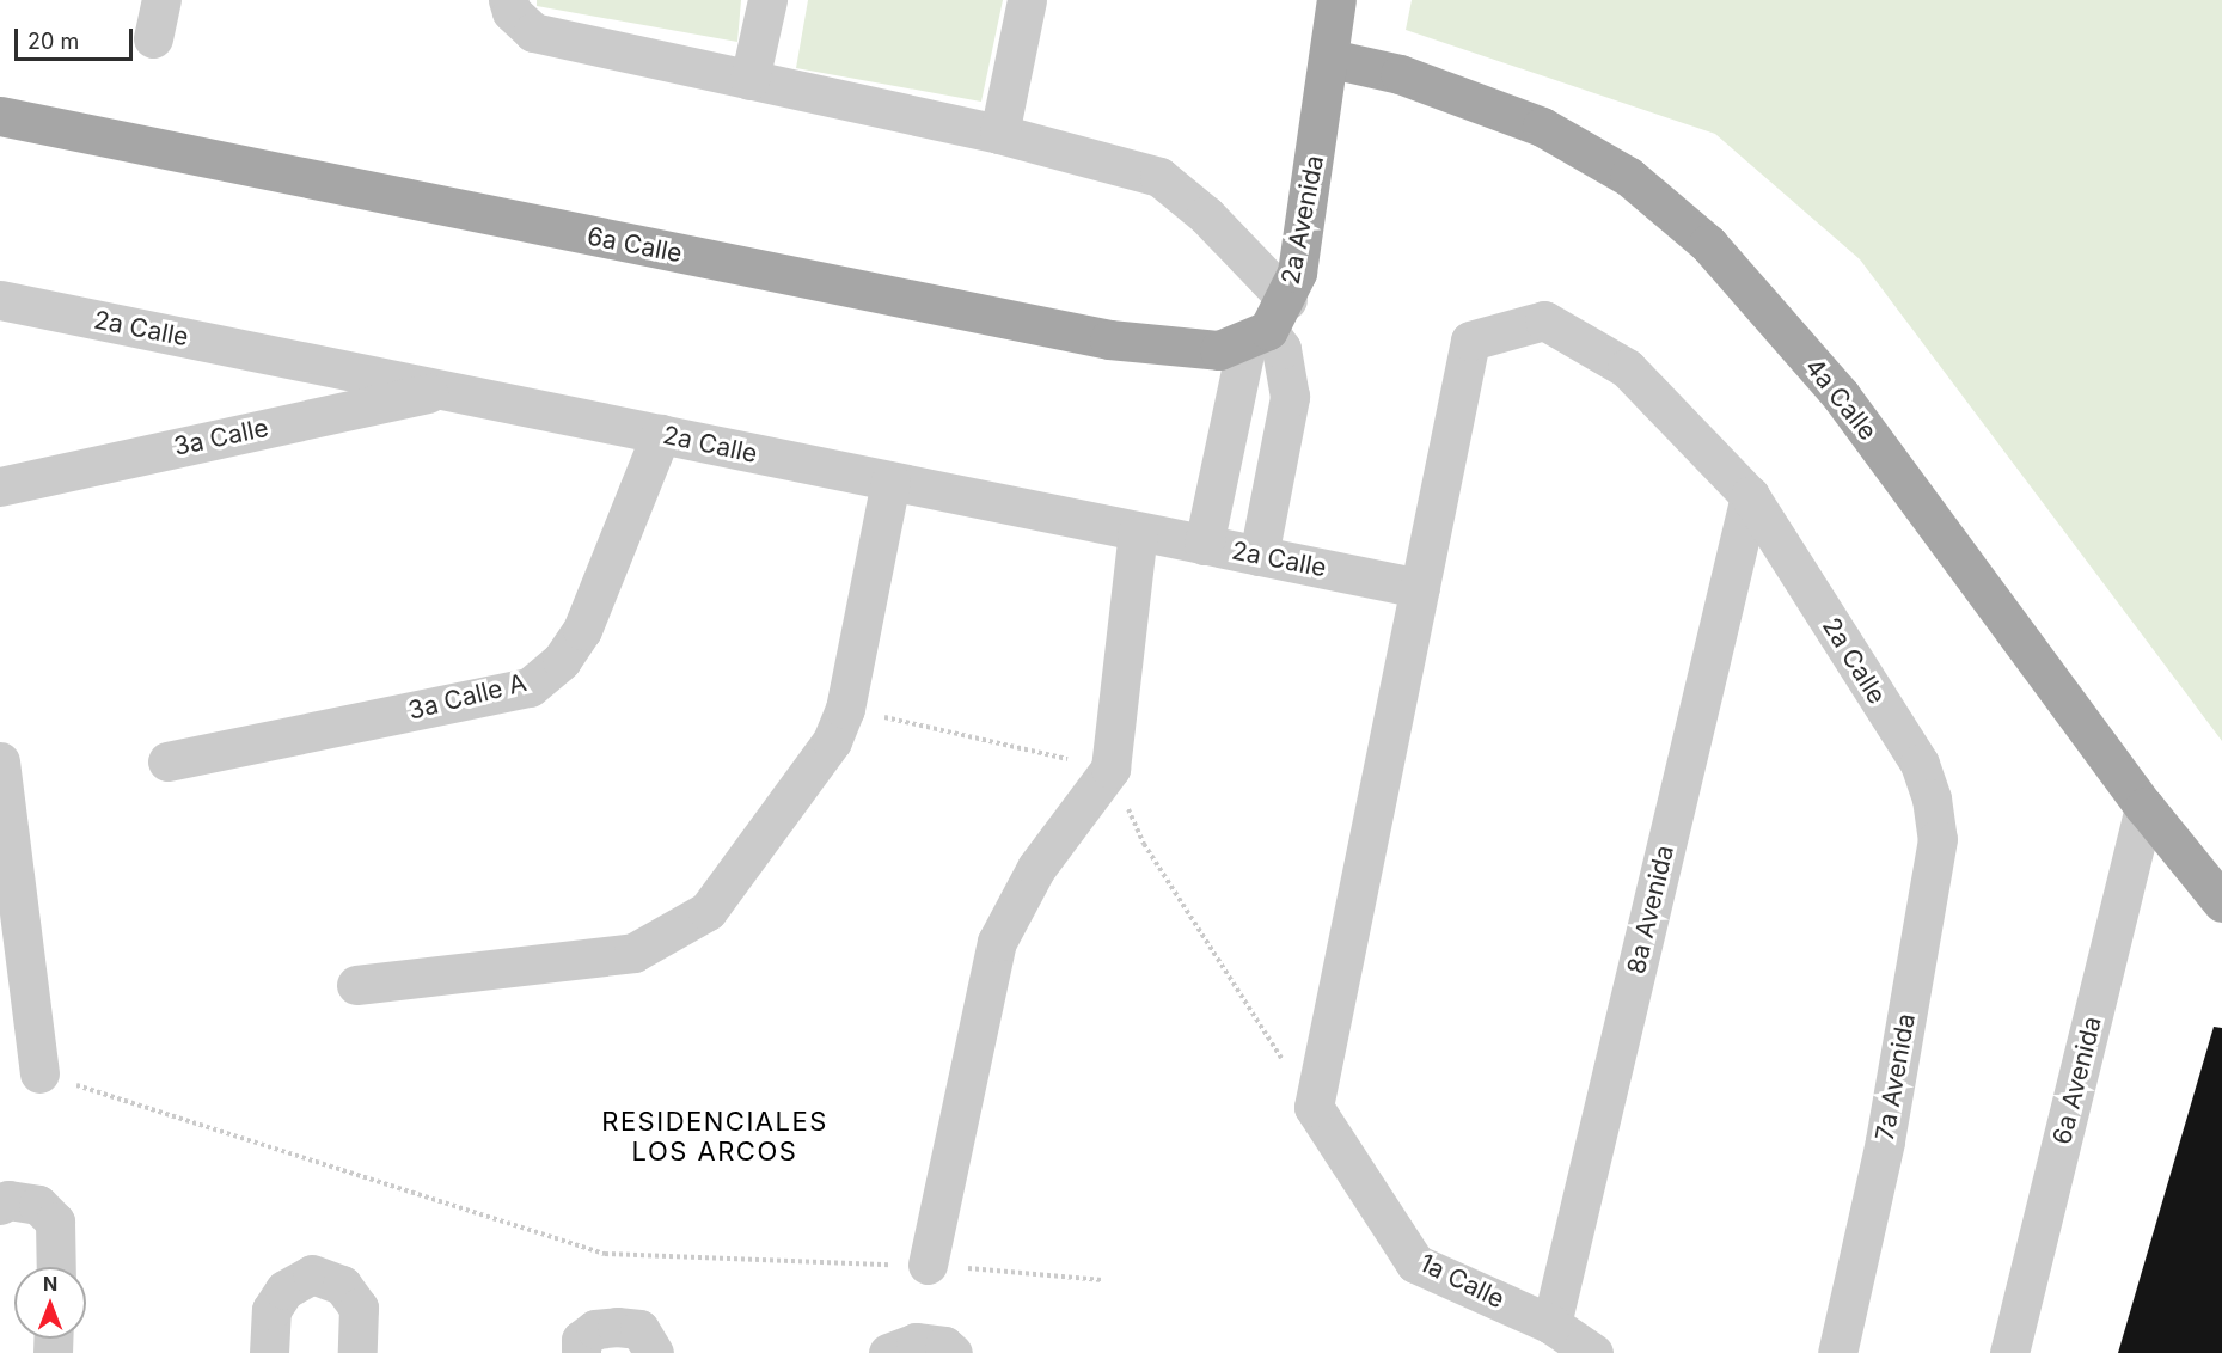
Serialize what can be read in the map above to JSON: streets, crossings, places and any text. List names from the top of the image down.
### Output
{
  "streets": {
    "main road": ["2a Avenida", "6a Calle", "4a Calle"],
    "street": [
      "2a Calle",
      "3a Calle",
      "3a Calle A",
      "8a Avenida",
      "7a Avenida",
      "6a Avenida",
      "1a Calle"
    ]
  },
  "crossings": [
    ["2a Avenida", "6a Calle"],
    ["2a Avenida", "2a Calle"],
    ["2a Avenida", "4a Calle"],
    ["2a Calle", "3a Calle"],
    ["2a Calle", "3a Calle A"],
    ["2a Calle", "8a Avenida"],
    ["2a Calle", "7a Avenida"],
    ["4a Calle", "6a Avenida"],
    ["8a Avenida", "1a Calle"]
  ],
  "districts": ["RESIDENCIALES LOS ARCOS"],
  "scale_bar": "20 m",
  "north": "top"
}
